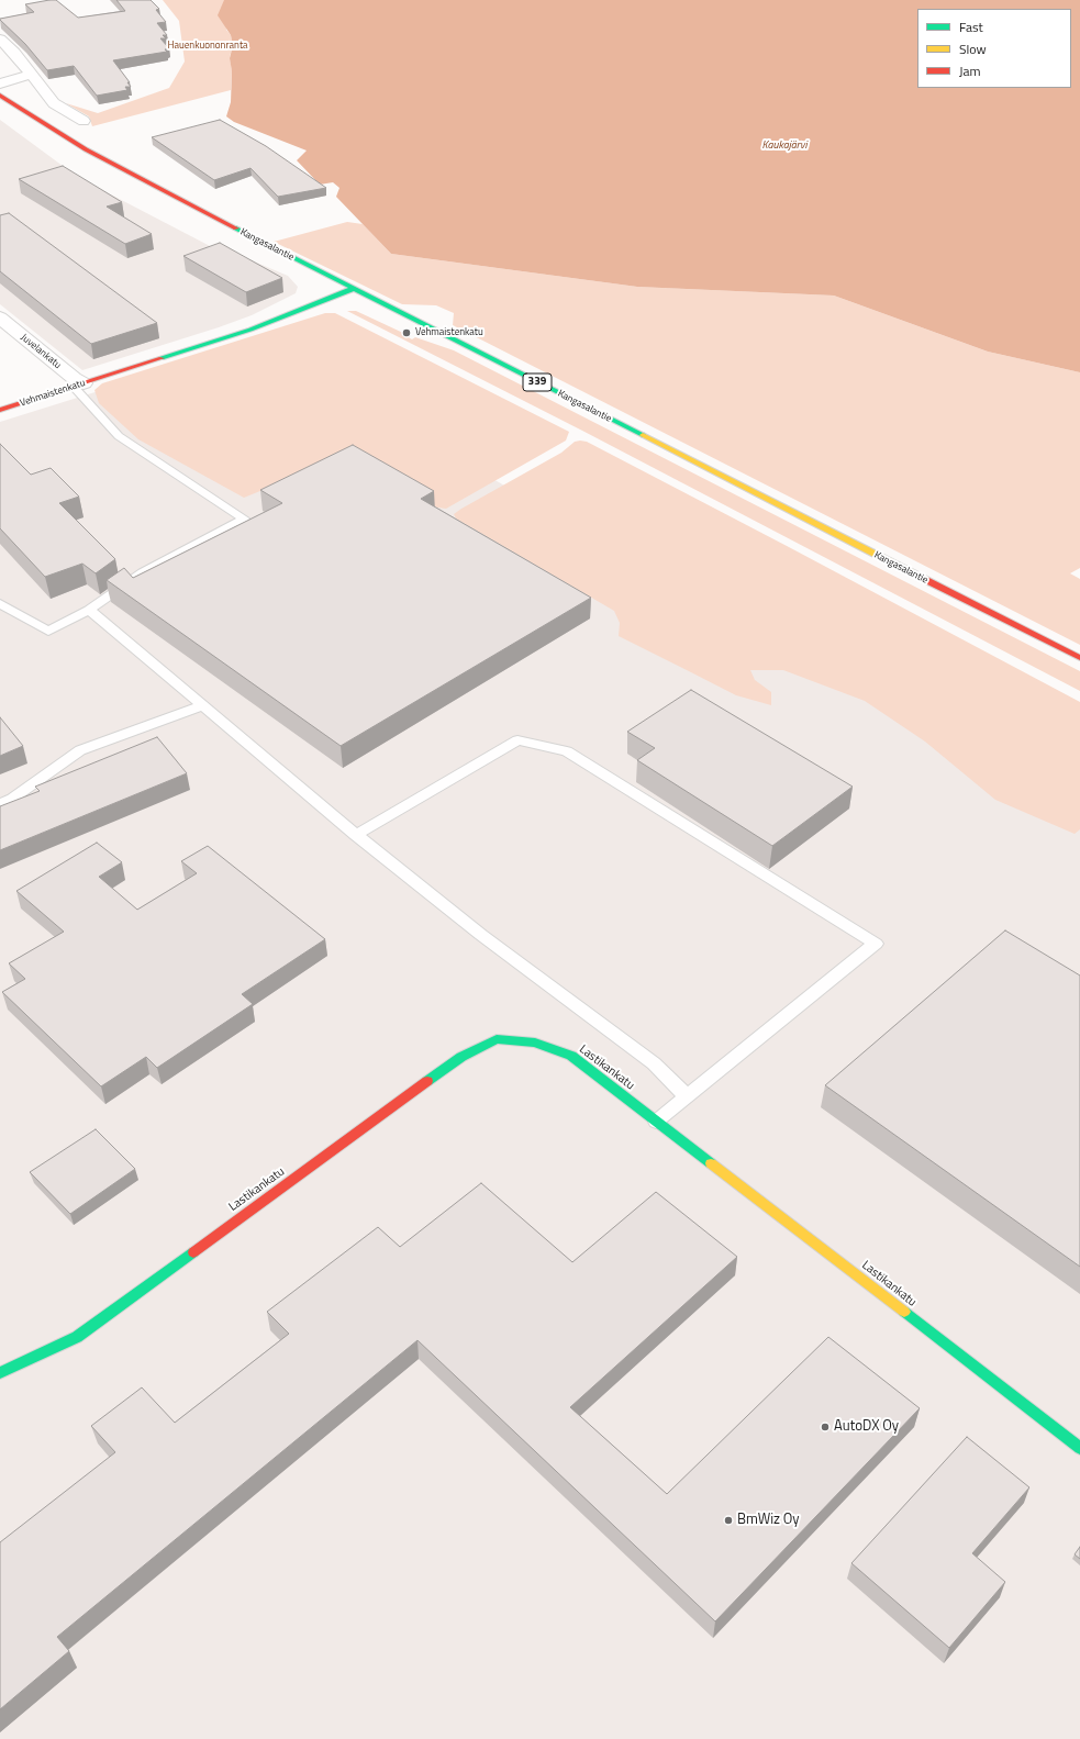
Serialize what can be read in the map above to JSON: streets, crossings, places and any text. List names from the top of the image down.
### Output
{
  "streets": {
    "main road": [
      "Kangasalantie",
      "339",
      "Vehmaistenkatu",
      "Lastikankatu"
    ],
    "street": ["Juvelankatu"]
  },
  "crossings": [
    ["Kangasalantie", "Vehmaistenkatu"],
    ["Juvelankatu", "Vehmaistenkatu"]
  ],
  "water": ["Kaukajärvi"],
  "parks": ["Hauenkuononranta"],
  "places": ["Vehmaistenkatu", "AutoDX Oy", "BmWiz Oy"],
  "legend": ["Fast", "Slow", "Jam"]
}
